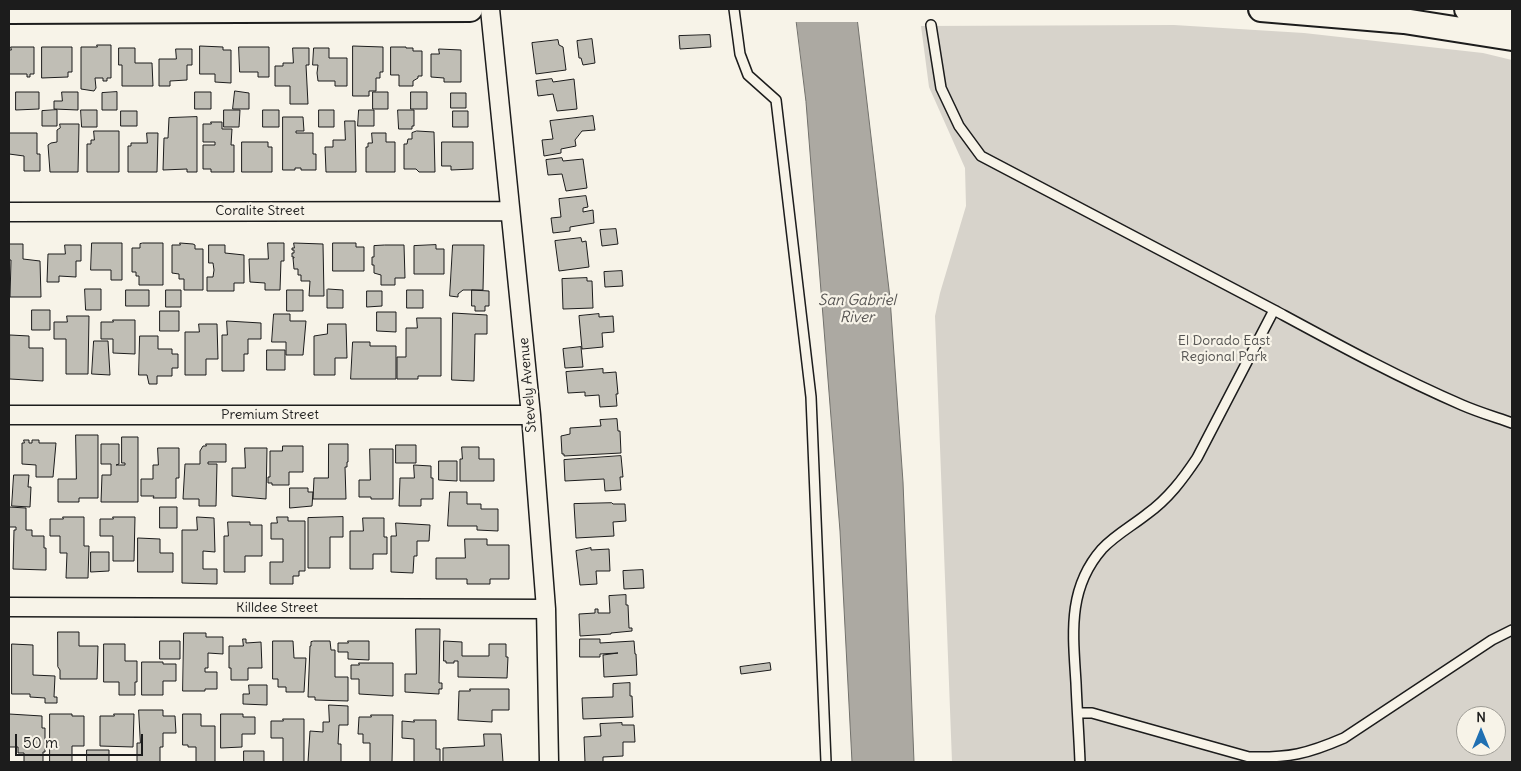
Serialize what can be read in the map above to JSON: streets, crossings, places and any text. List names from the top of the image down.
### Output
{
  "streets": {
    "street": [
      "Coralite Street",
      "Stevely Avenue",
      "Premium Street",
      "Killdee Street"
    ]
  },
  "crossings": [
    ["Coralite Street", "Stevely Avenue"],
    ["Stevely Avenue", "Premium Street"],
    ["Stevely Avenue", "Killdee Street"]
  ],
  "water": ["San Gabriel River"],
  "parks": ["El Dorado East Regional Park"],
  "scale_bar": "50 m",
  "north": "top"
}
